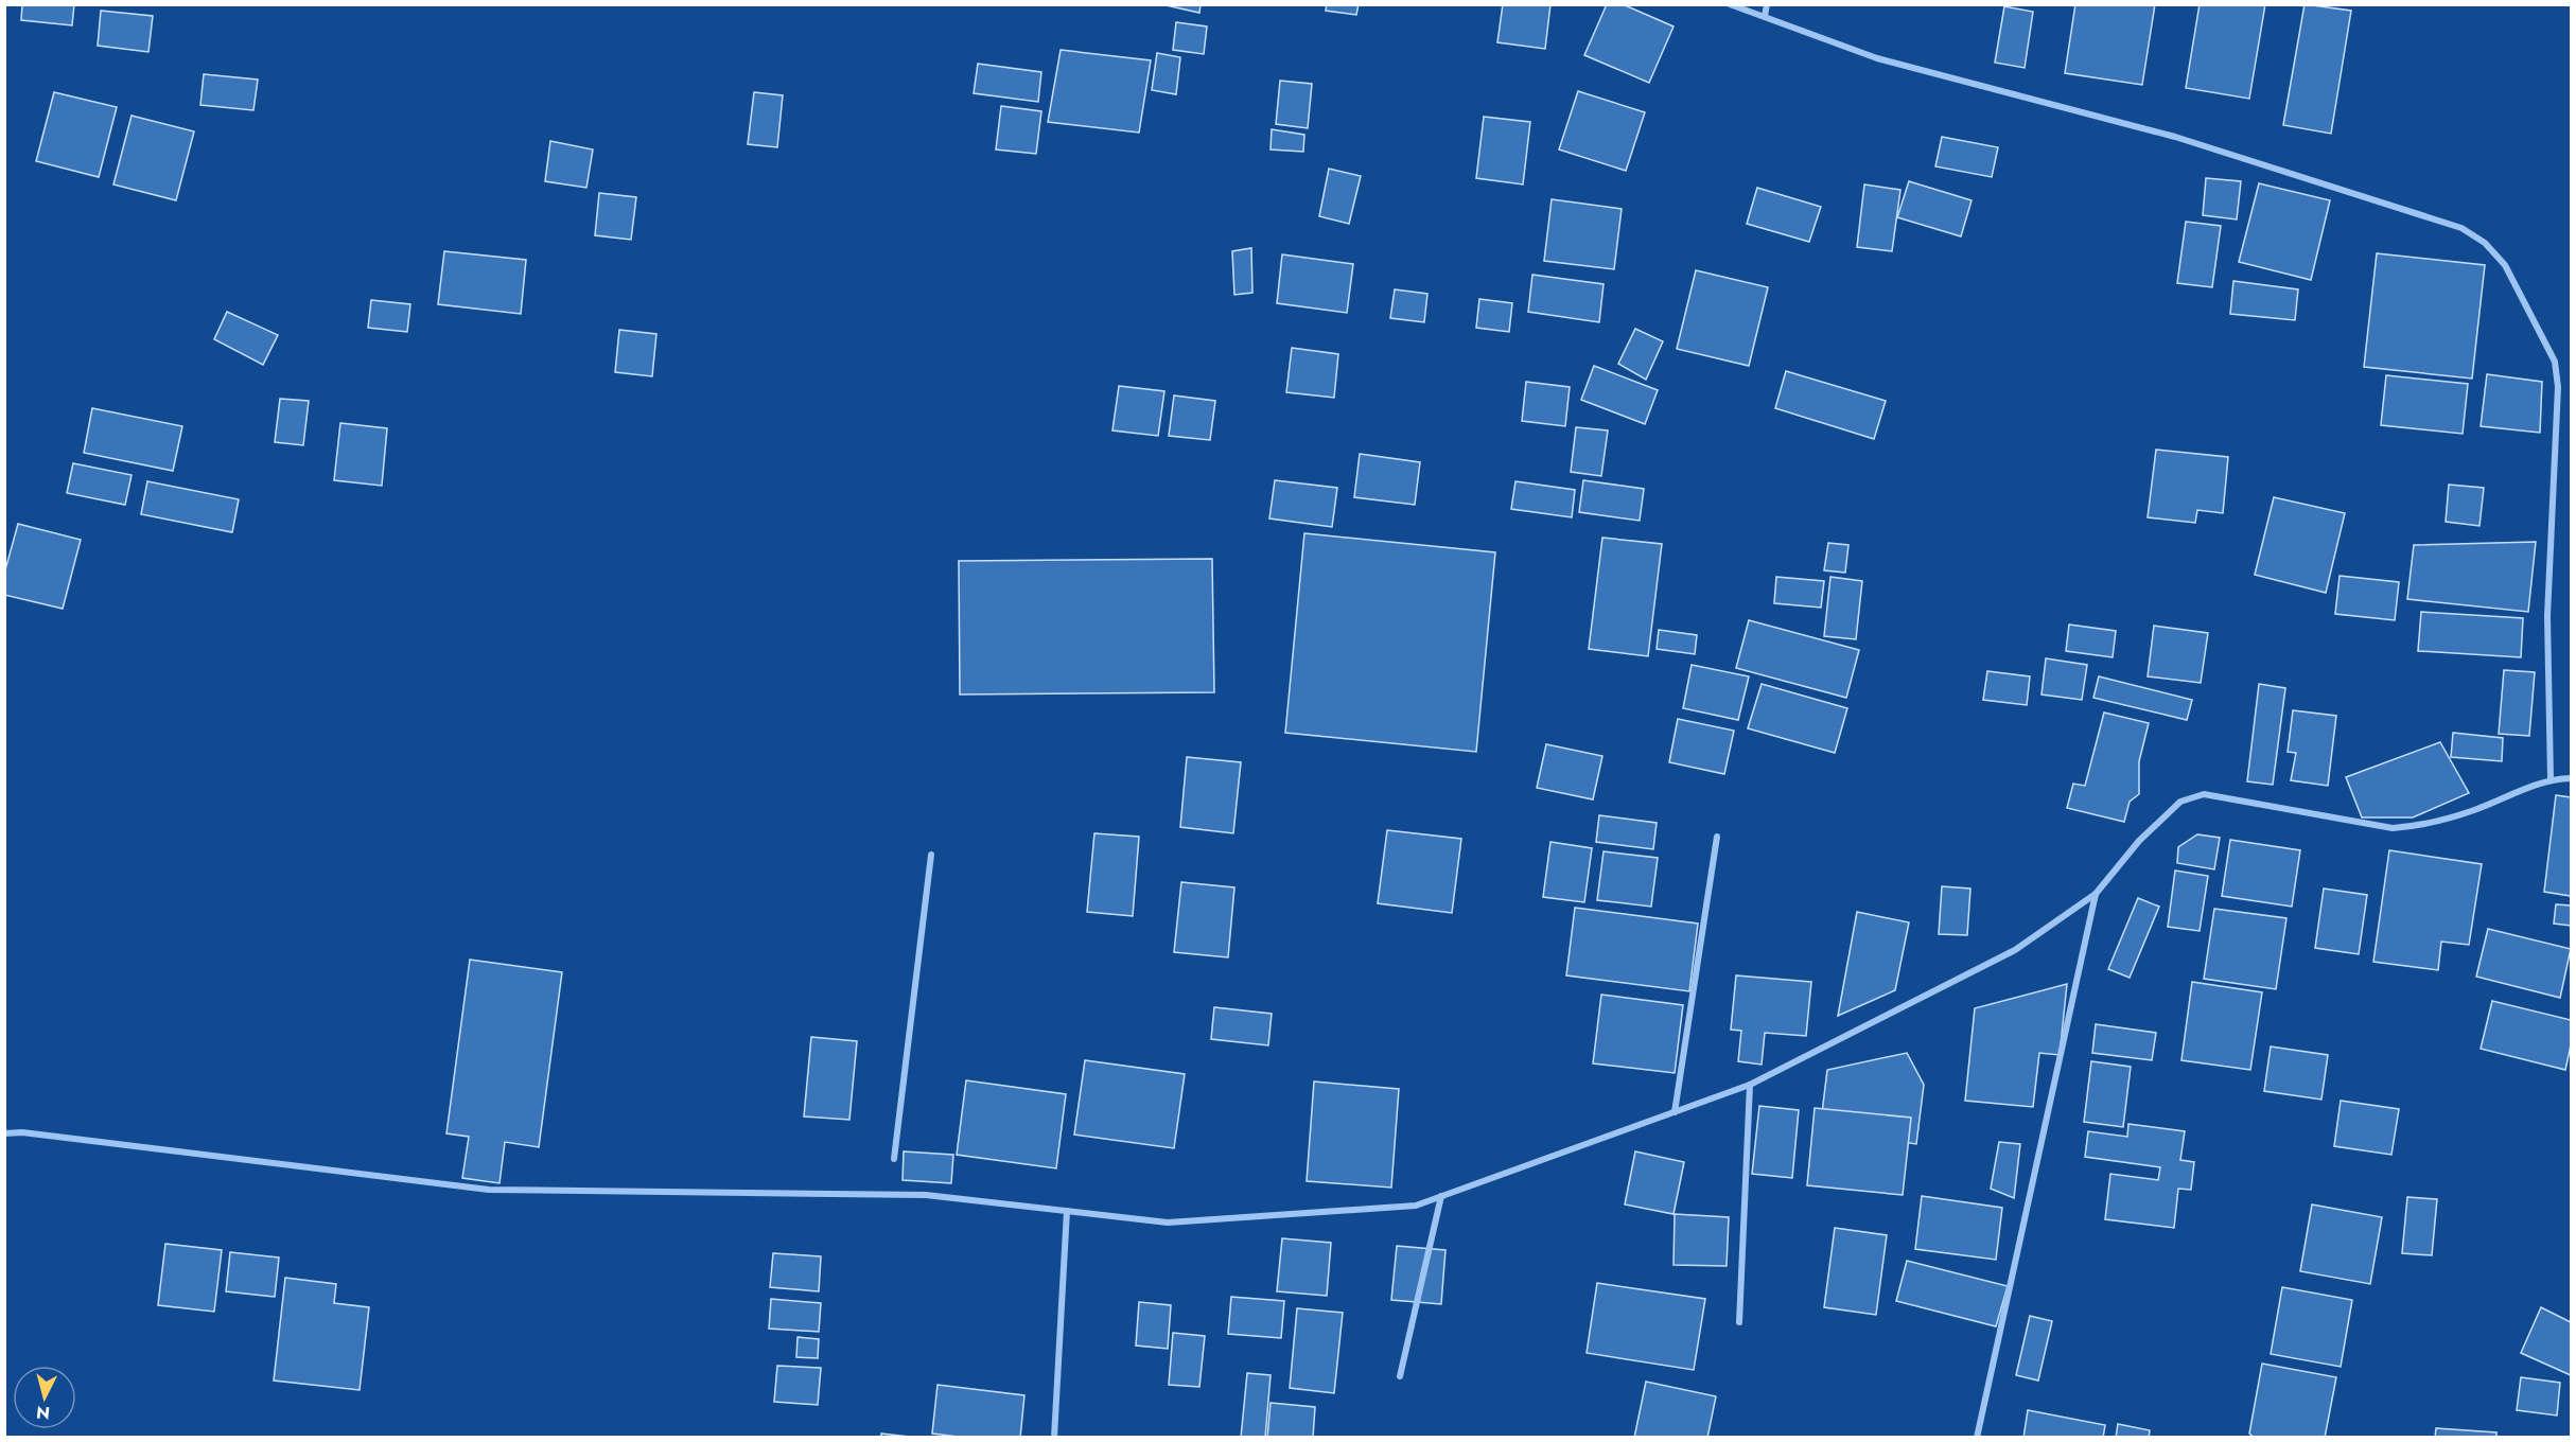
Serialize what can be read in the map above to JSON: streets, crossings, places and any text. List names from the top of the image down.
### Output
{
  "north": "bottom"
}
